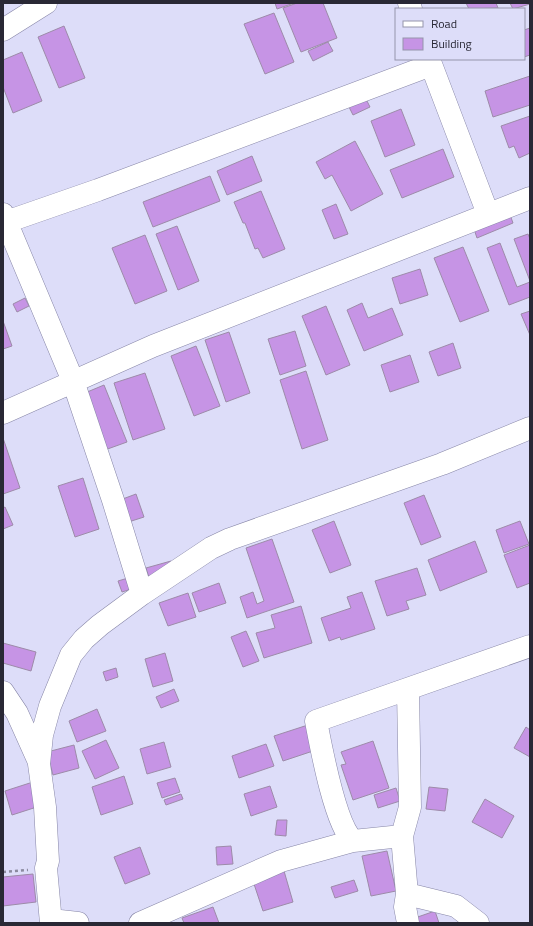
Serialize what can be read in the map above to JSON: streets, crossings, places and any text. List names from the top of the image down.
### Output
{
  "legend": ["Road", "Building"]
}
